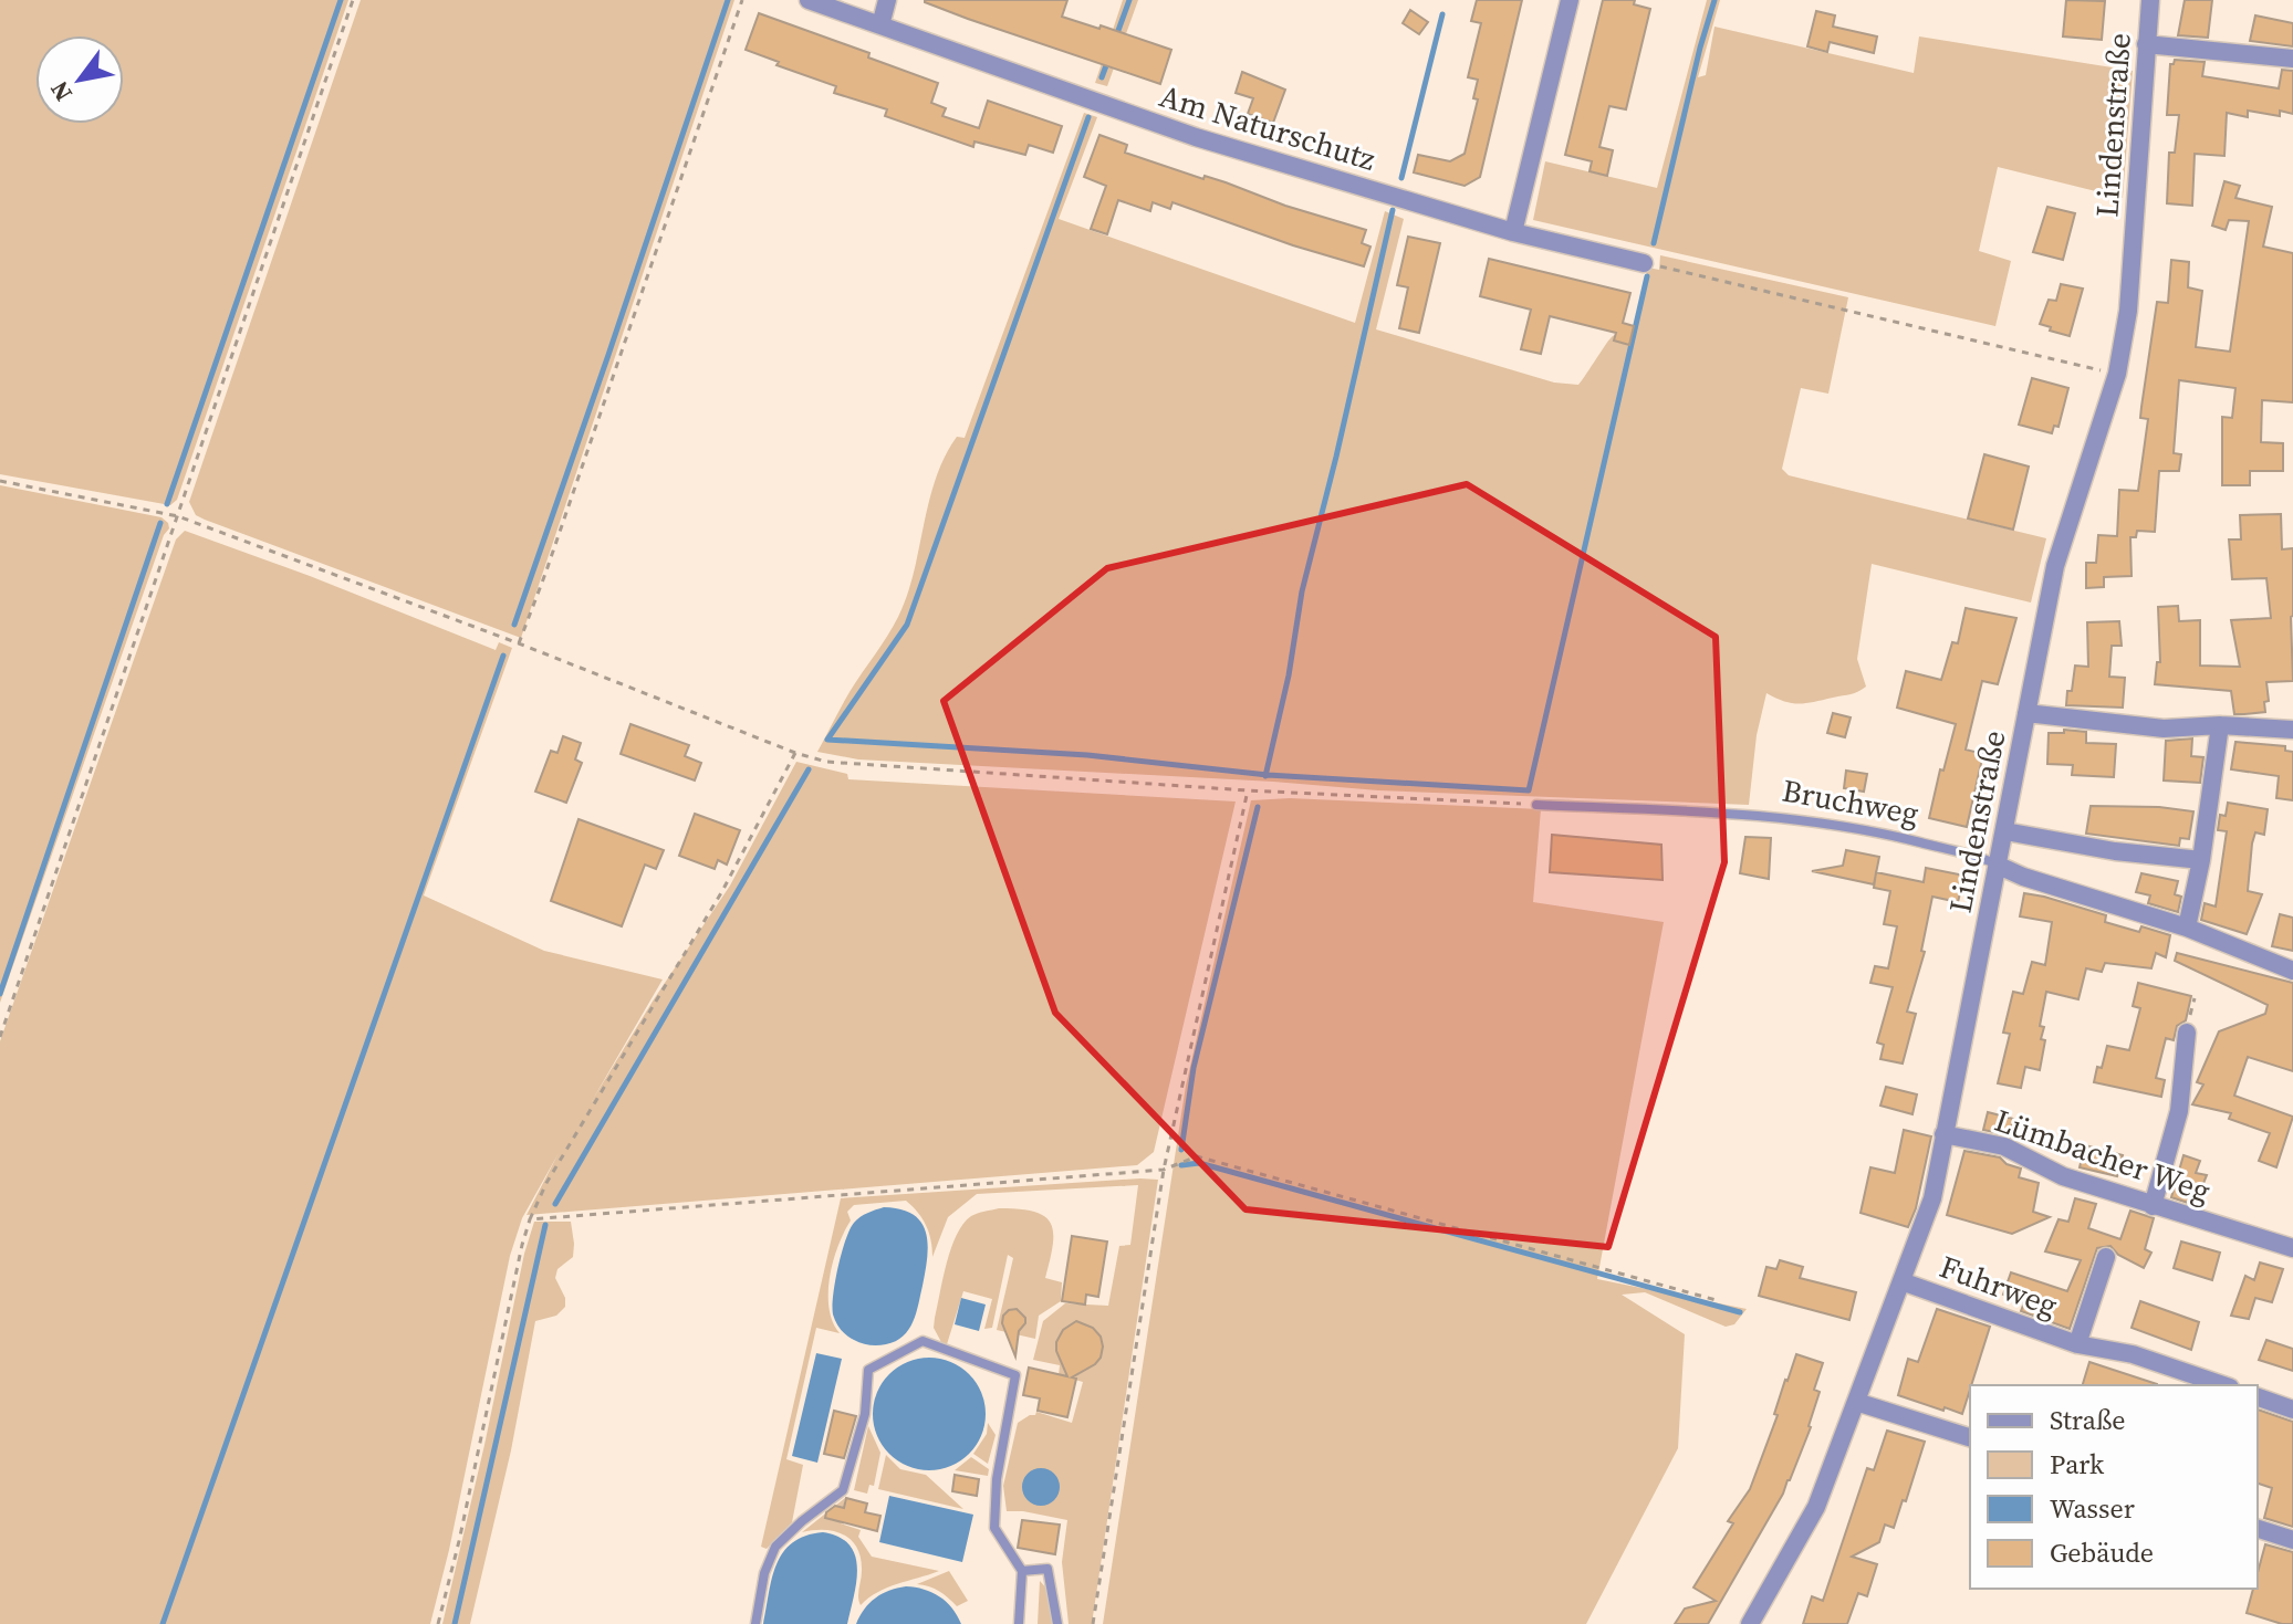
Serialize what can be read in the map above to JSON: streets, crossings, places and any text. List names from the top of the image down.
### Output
{
  "streets": {
    "street": [
      "Lindenstraße",
      "Am Naturschutz",
      "Bruchweg",
      "Lümbacher Weg",
      "Fuhrweg"
    ]
  },
  "crossings": [
    ["Lindenstraße", "Bruchweg"],
    ["Lindenstraße", "Lümbacher Weg"],
    ["Lindenstraße", "Fuhrweg"]
  ],
  "legend": [
    "Straße",
    "Park",
    "Wasser",
    "Gebäude"
  ],
  "north": "bottom left"
}
